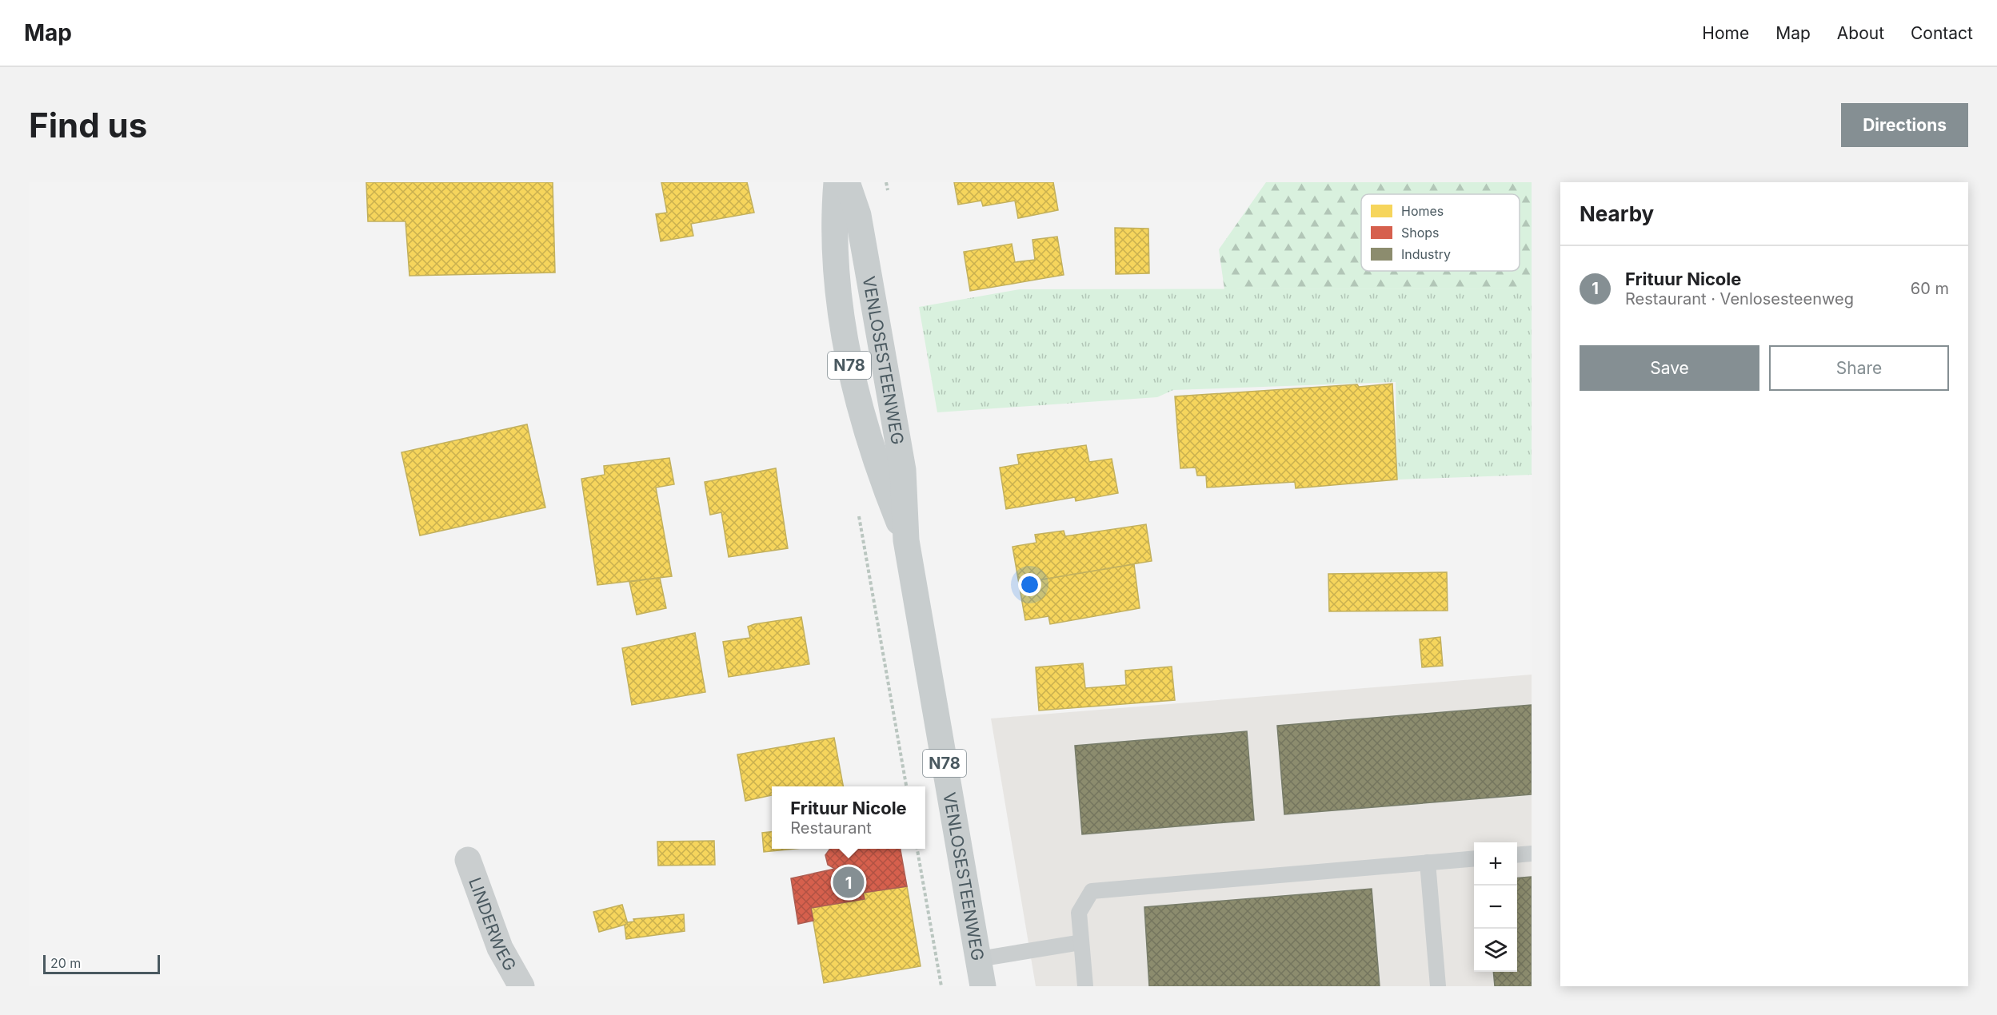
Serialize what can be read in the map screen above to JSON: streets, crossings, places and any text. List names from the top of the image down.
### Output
{
  "streets": {
    "main road": ["VENLOSESTEENWEG", "N78"],
    "street": ["LINDERWEG"]
  },
  "legend": ["Homes", "Shops", "Industry"],
  "scale_bar": "20 m",
  "page": {
    "header": "Map",
    "nav": [
      "Home",
      "Map",
      "About",
      "Contact"
    ],
    "buttons": [
      "Directions",
      ["Save", "Share"]
    ],
    "title": "Find us",
    "heading": "Nearby",
    "list": [
      {
        "mark": "1",
        "name": "Frituur Nicole",
        "note": "Restaurant · Venlosesteenweg",
        "value": "60 m"
      }
    ],
    "popup": ["Frituur Nicole", "Restaurant"],
    "map_buttons": ["+", "−"],
    "pins": "1",
    "scale": "20 m"
  }
}
